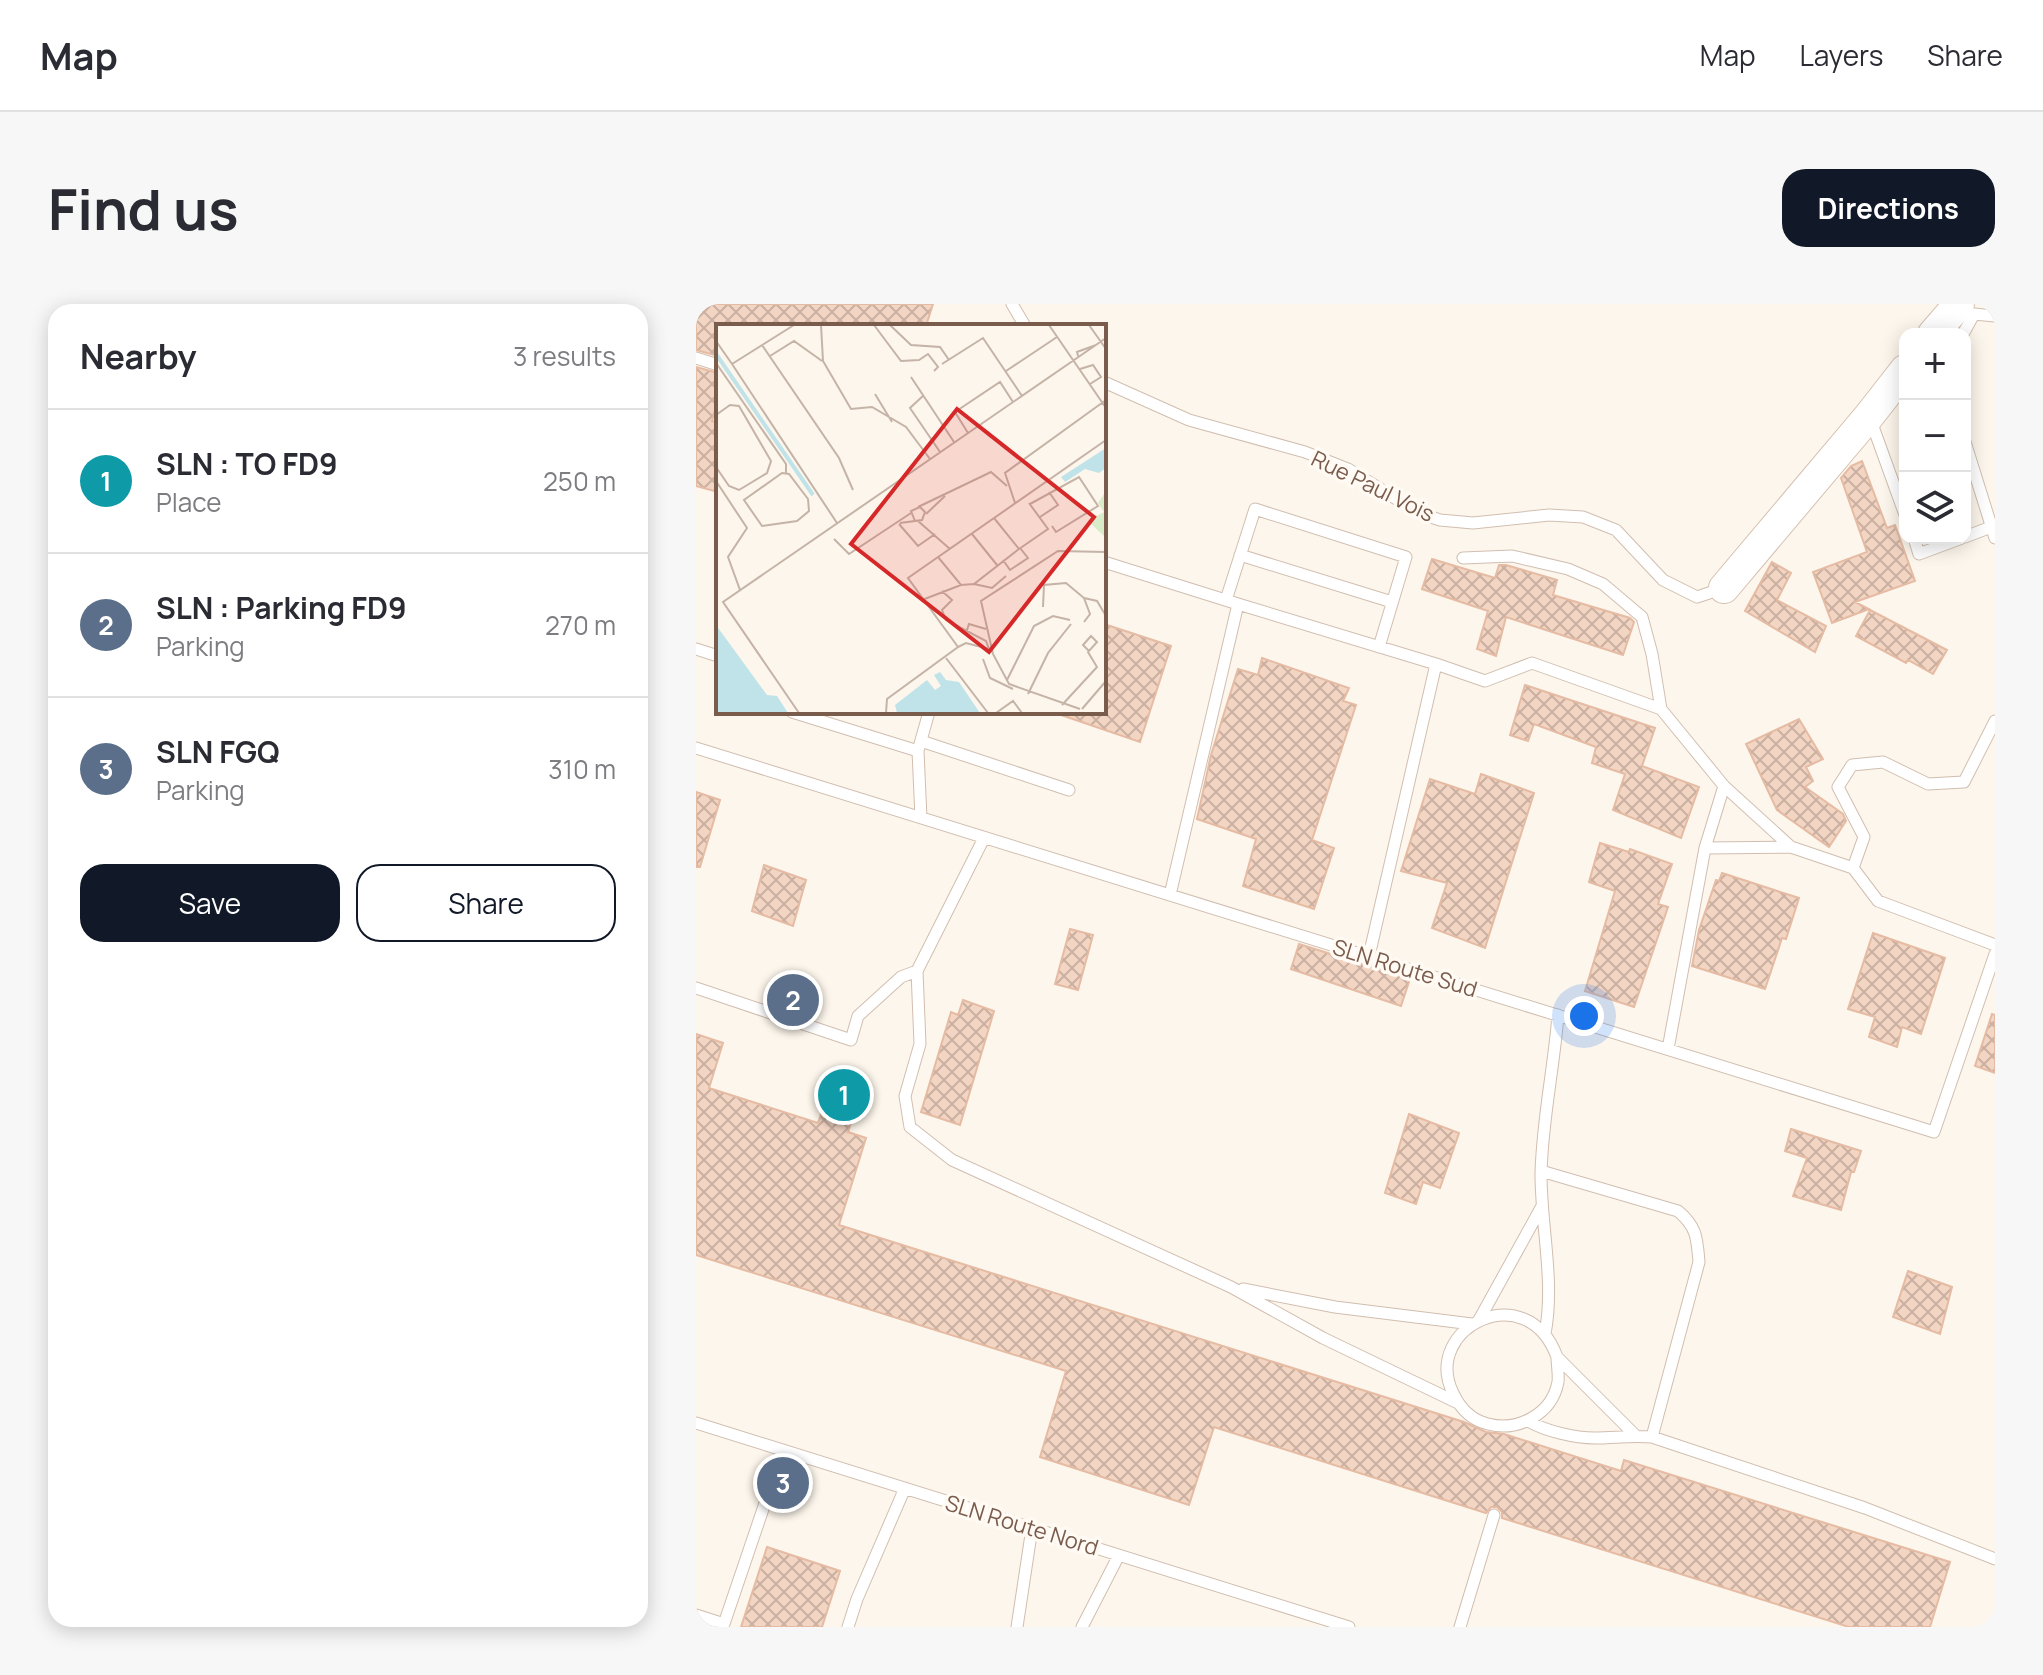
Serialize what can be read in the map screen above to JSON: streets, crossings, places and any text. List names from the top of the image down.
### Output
{
  "streets": {
    "street": ["Rue Paul Vois"],
    "lane": ["SLN Route Sud", "SLN Route Nord"]
  },
  "page": {
    "header": "Map",
    "nav": ["Map", "Layers", "Share"],
    "buttons": [
      "Directions",
      ["Save", "Share"]
    ],
    "title": "Find us",
    "heading": ["Nearby", "3 results"],
    "map_buttons": ["+", "−"],
    "list": [
      {
        "mark": "1",
        "name": "SLN : TO FD9",
        "note": "Place",
        "value": "250 m"
      },
      {
        "mark": "2",
        "name": "SLN : Parking FD9",
        "note": "Parking",
        "value": "270 m"
      },
      {
        "mark": "3",
        "name": "SLN FGQ",
        "note": "Parking",
        "value": "310 m"
      }
    ],
    "pins": ["2", "1", "3"]
  }
}
